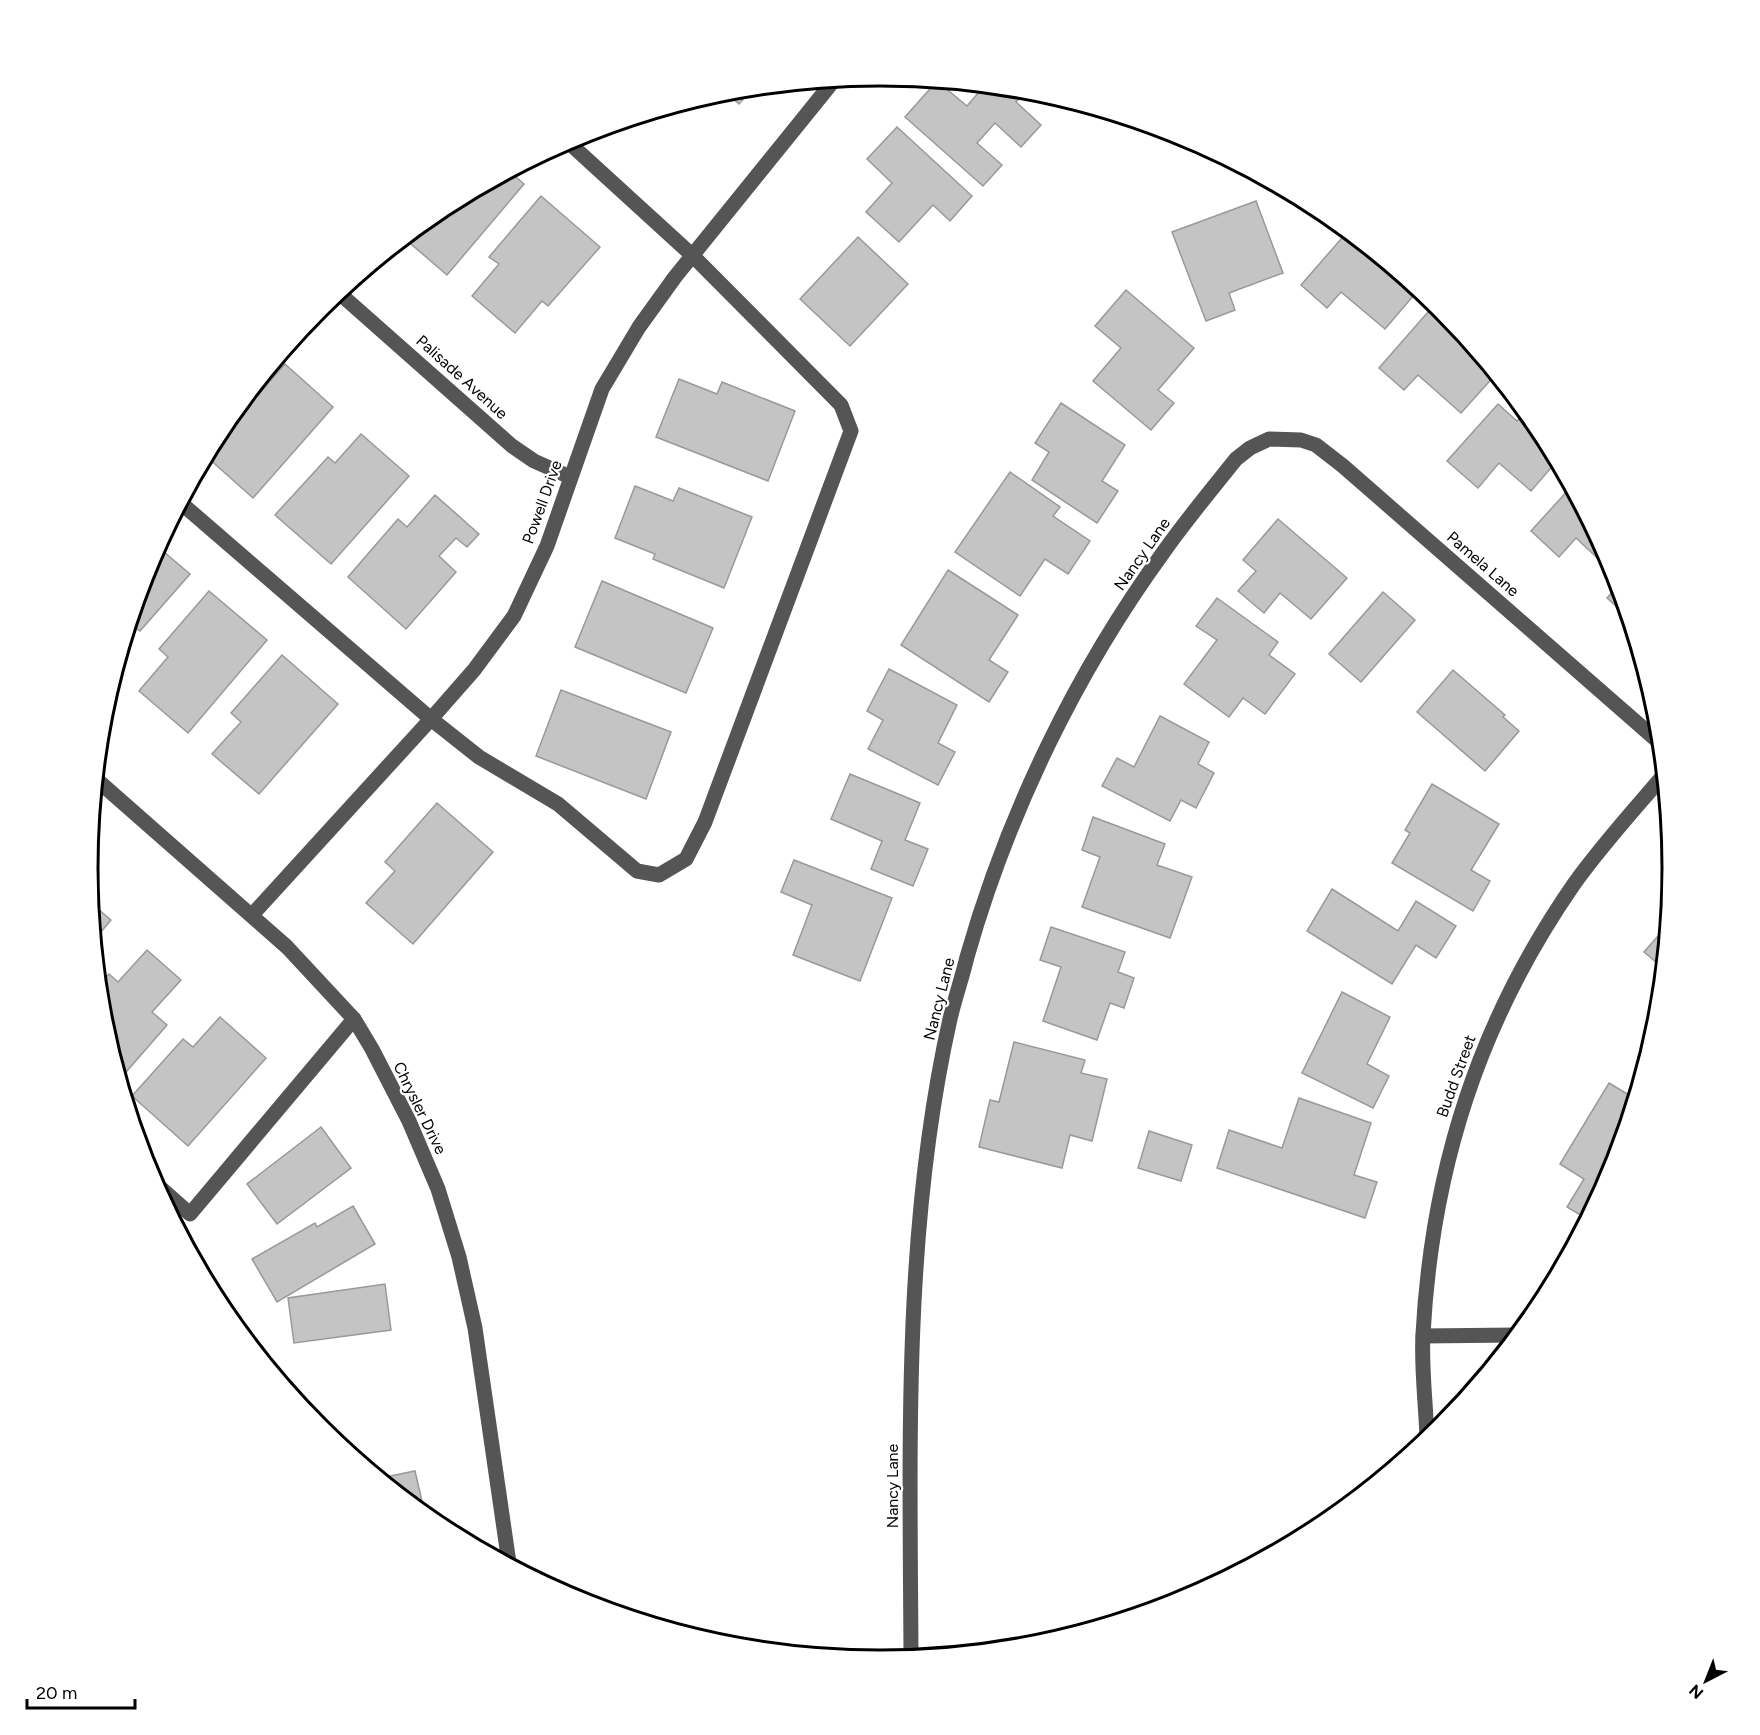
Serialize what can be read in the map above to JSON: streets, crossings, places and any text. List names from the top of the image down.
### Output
{
  "streets": {
    "street": [
      "Palisade Avenue",
      "Powell Drive",
      "Nancy Lane",
      "Pamela Lane",
      "Budd Street",
      "Chrysler Drive"
    ]
  },
  "crossings": [
    ["Palisade Avenue", "Powell Drive"],
    ["Powell Drive", "Chrysler Drive"],
    ["Nancy Lane", "Pamela Lane"]
  ],
  "scale_bar": "20 m",
  "north": "bottom left"
}
